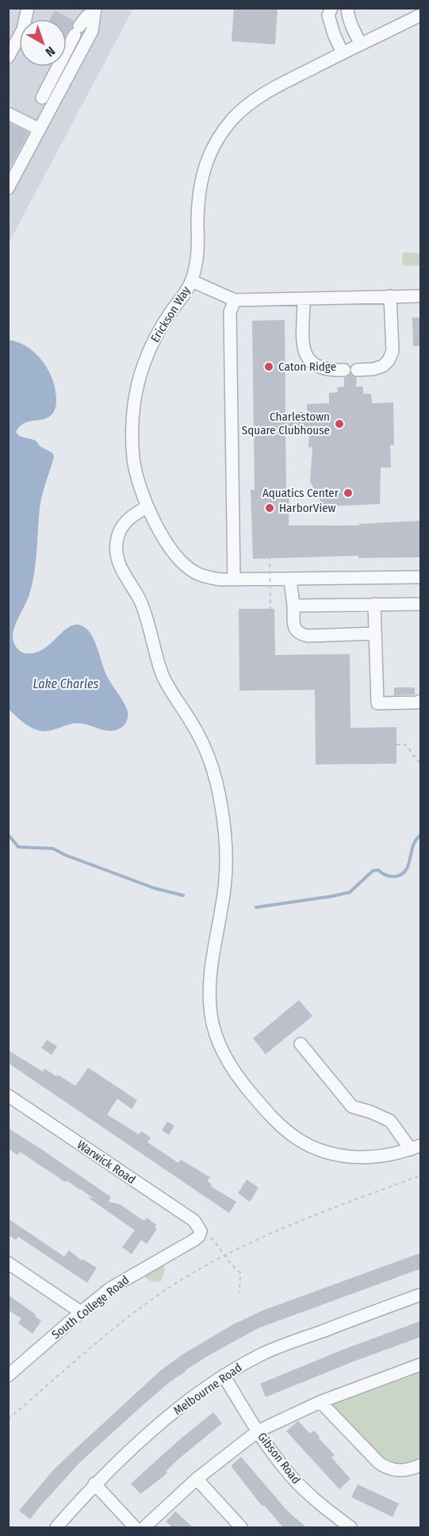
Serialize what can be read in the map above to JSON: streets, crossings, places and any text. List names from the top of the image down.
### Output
{
  "streets": {
    "street": [
      "Erickson Way",
      "Warwick Road",
      "South College Road",
      "Melbourne Road",
      "Gibson Road"
    ]
  },
  "crossings": [
    ["Warwick Road", "South College Road"],
    ["Melbourne Road", "Gibson Road"]
  ],
  "water": ["Lake Charles"],
  "places": [
    "Caton Ridge",
    "Charlestown Square Clubhouse",
    "Aquatics Center",
    "HarborView"
  ],
  "north": "bottom right"
}
